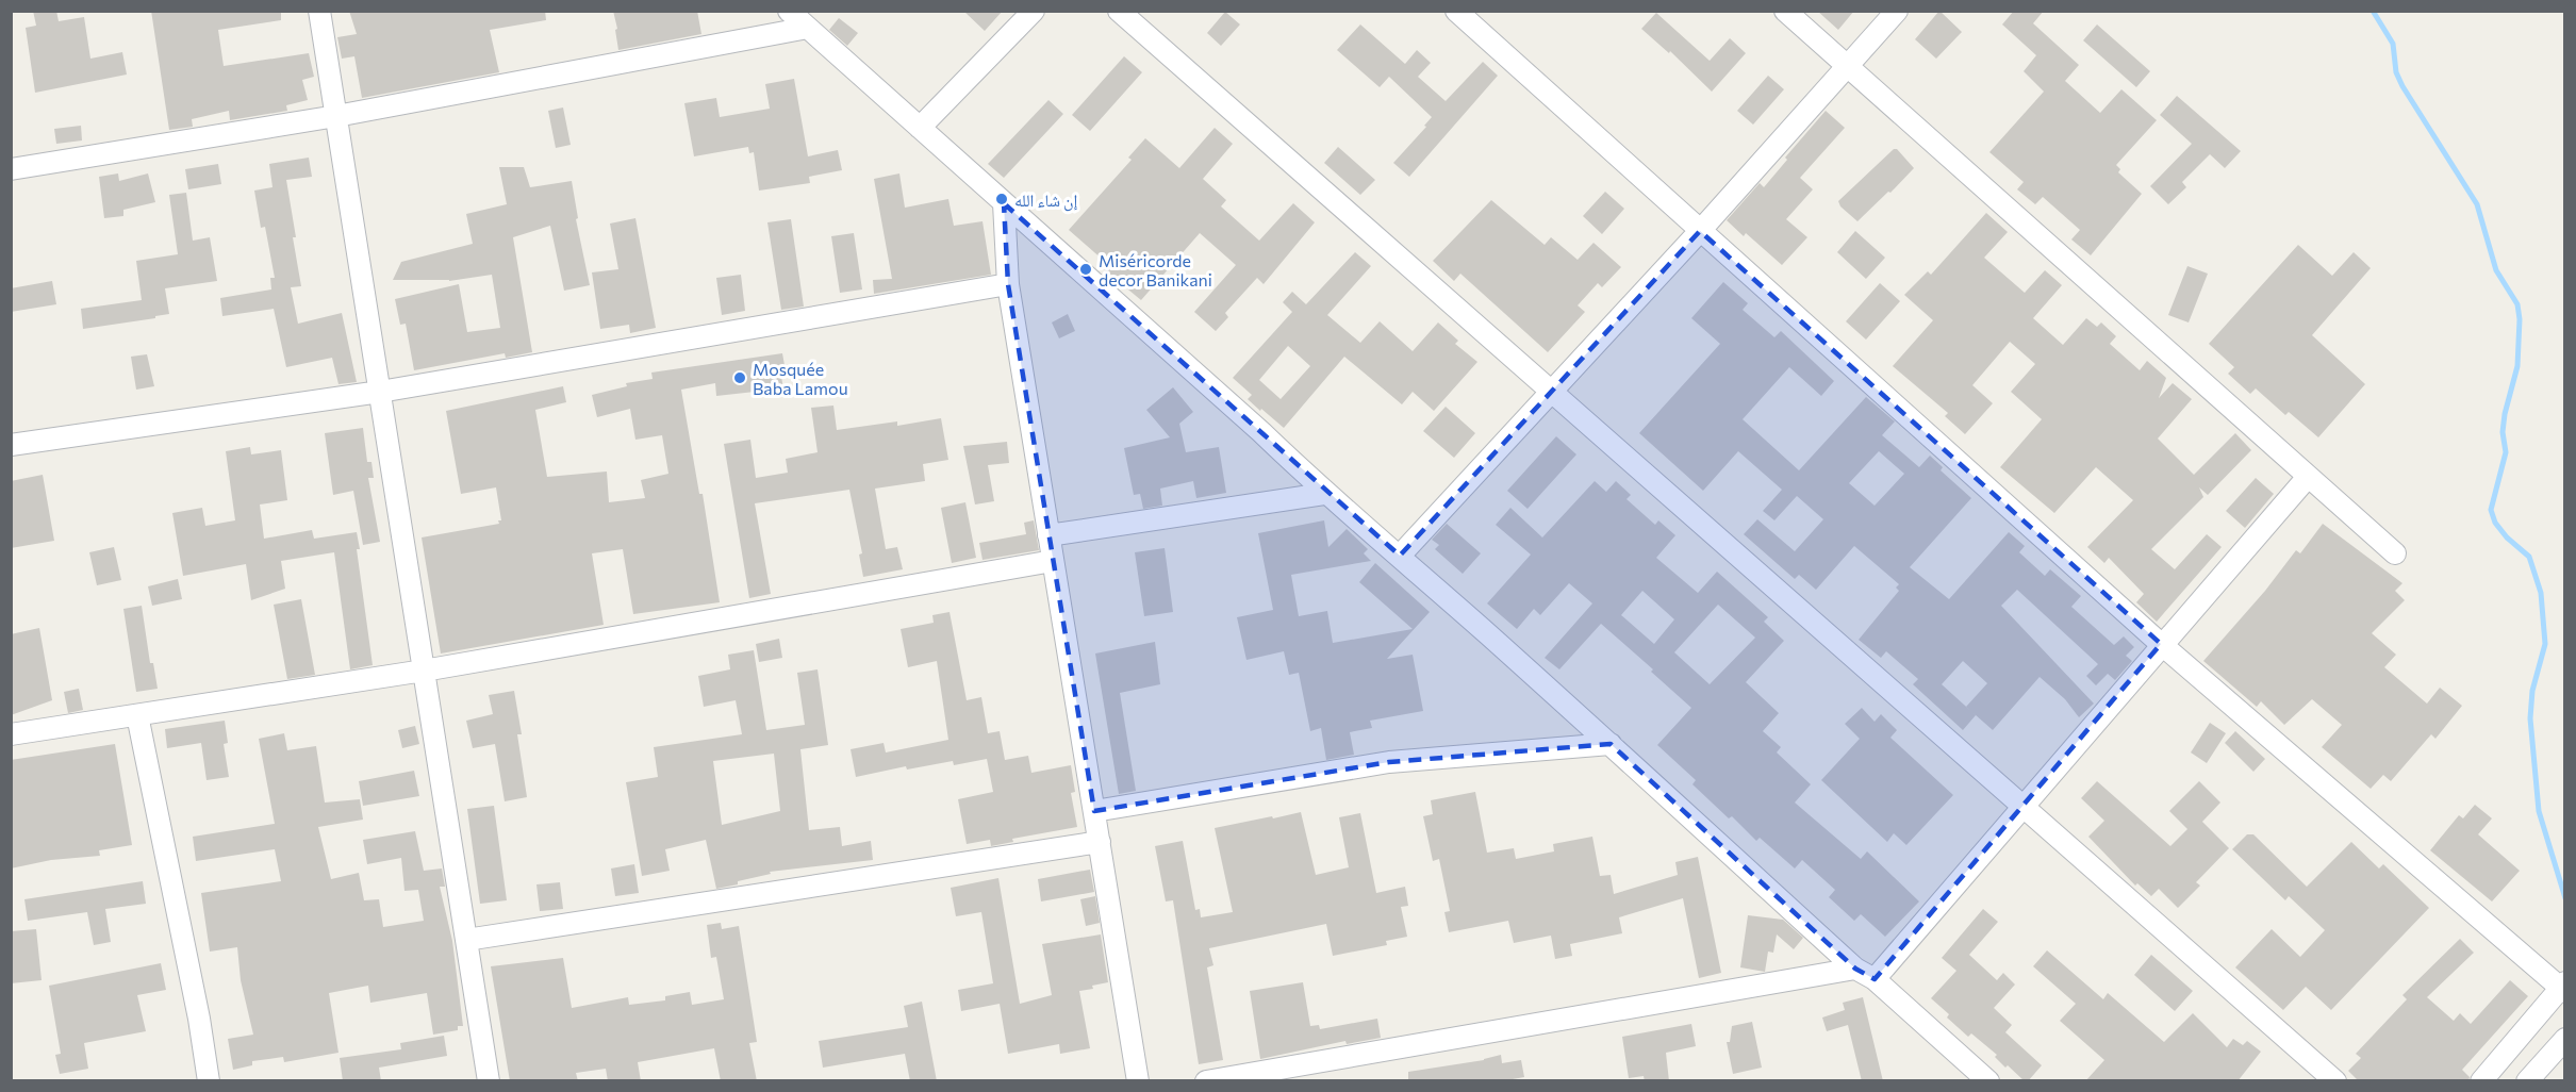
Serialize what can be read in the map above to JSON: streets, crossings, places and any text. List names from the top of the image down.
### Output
{
  "places": ["إن شاء الله", "Miséricorde decor Banikani", "Mosquée Baba Lamou"]
}
